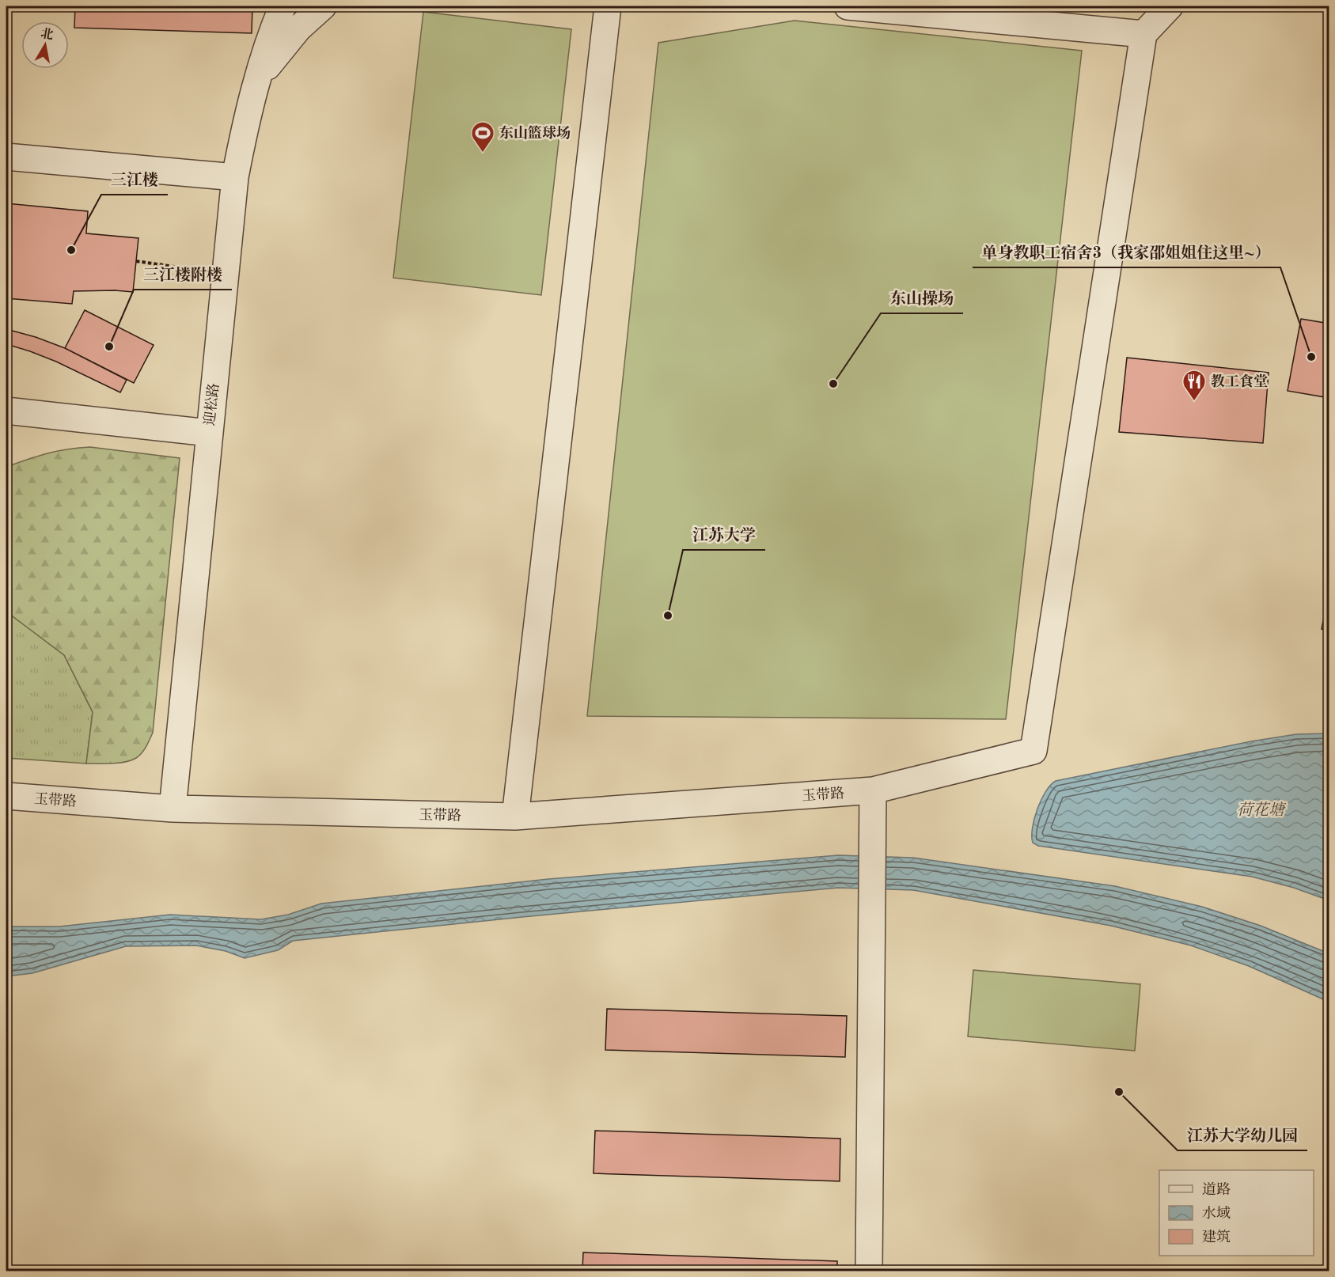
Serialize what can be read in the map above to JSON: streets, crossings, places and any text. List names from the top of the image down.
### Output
{
  "streets": {
    "street": ["迎松路", "玉带路"]
  },
  "crossings": [
    ["迎松路", "玉带路"]
  ],
  "water": ["荷花塘"],
  "places": {
    "sports": ["东山篮球场"],
    "other": [
      "三江楼",
      "三江楼附楼",
      "单身教职工宿舍3（我家邵姐姐住这里~）",
      "东山操场",
      "江苏大学",
      "江苏大学幼儿园"
    ],
    "restaurant": ["教工食堂"]
  },
  "legend": ["道路", "水域", "建筑"],
  "north": "top"
}
